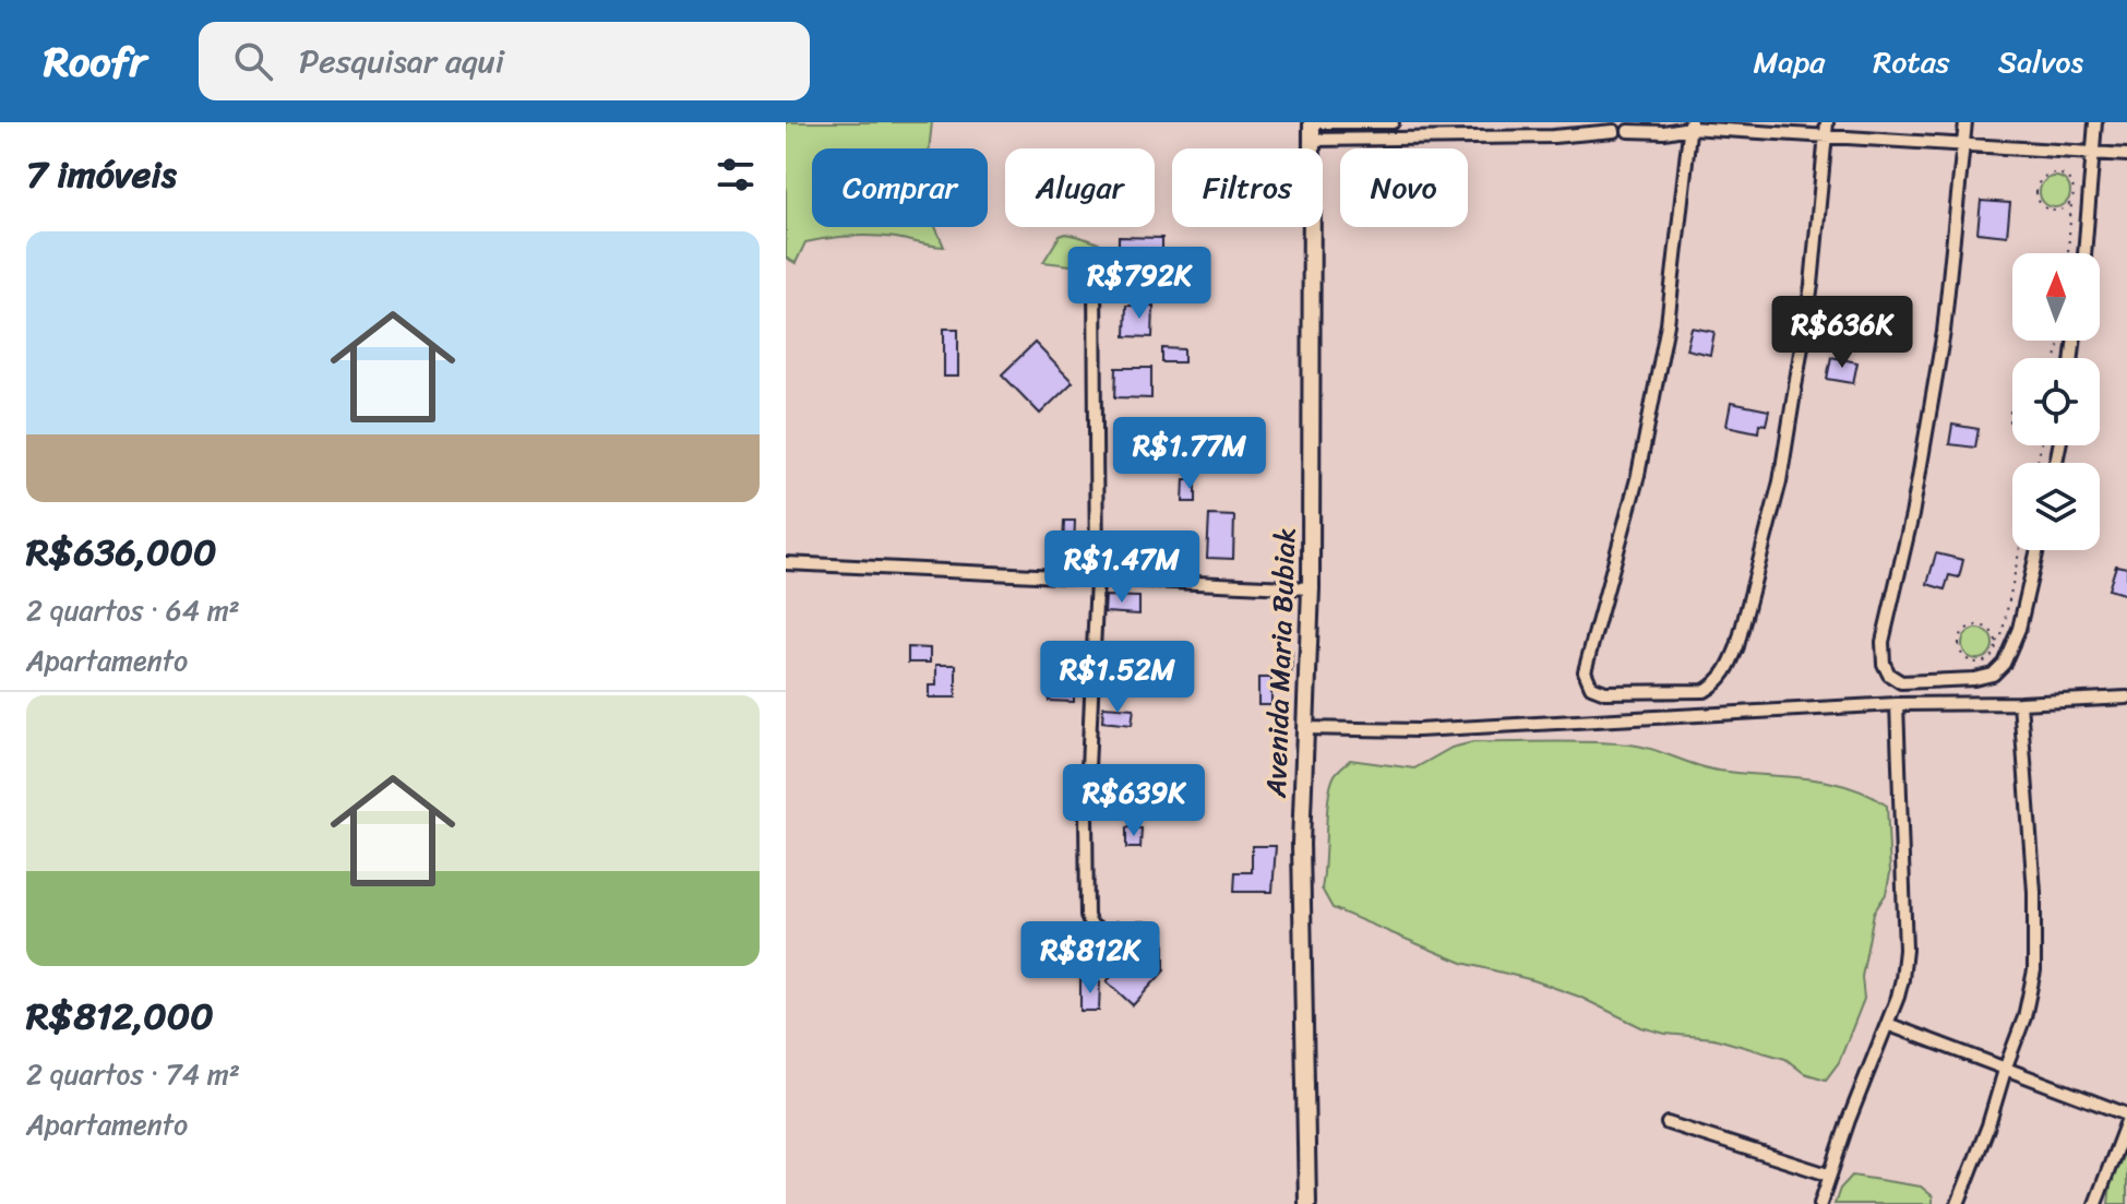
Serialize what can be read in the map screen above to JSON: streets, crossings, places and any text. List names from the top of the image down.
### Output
{
  "streets": {
    "street": ["Avenida Maria Bubiak"]
  },
  "north": "top",
  "page": {
    "header": "Roofr",
    "search": "Pesquisar aqui",
    "nav": ["Mapa", "Rotas", "Salvos"],
    "heading": "7 imóveis",
    "chip": [
      "Comprar",
      "Alugar",
      "Filtros",
      "Novo"
    ],
    "list": [
      {
        "name": "R$636,000",
        "note": "2 quartos · 64 m² · Apartamento"
      },
      {
        "name": "R$812,000",
        "note": "2 quartos · 74 m² · Apartamento"
      }
    ],
    "price": [
      "R$792K",
      "R$636K",
      "R$1.77M",
      "R$1.47M",
      "R$1.52M",
      "R$639K",
      "R$812K"
    ]
  }
}
